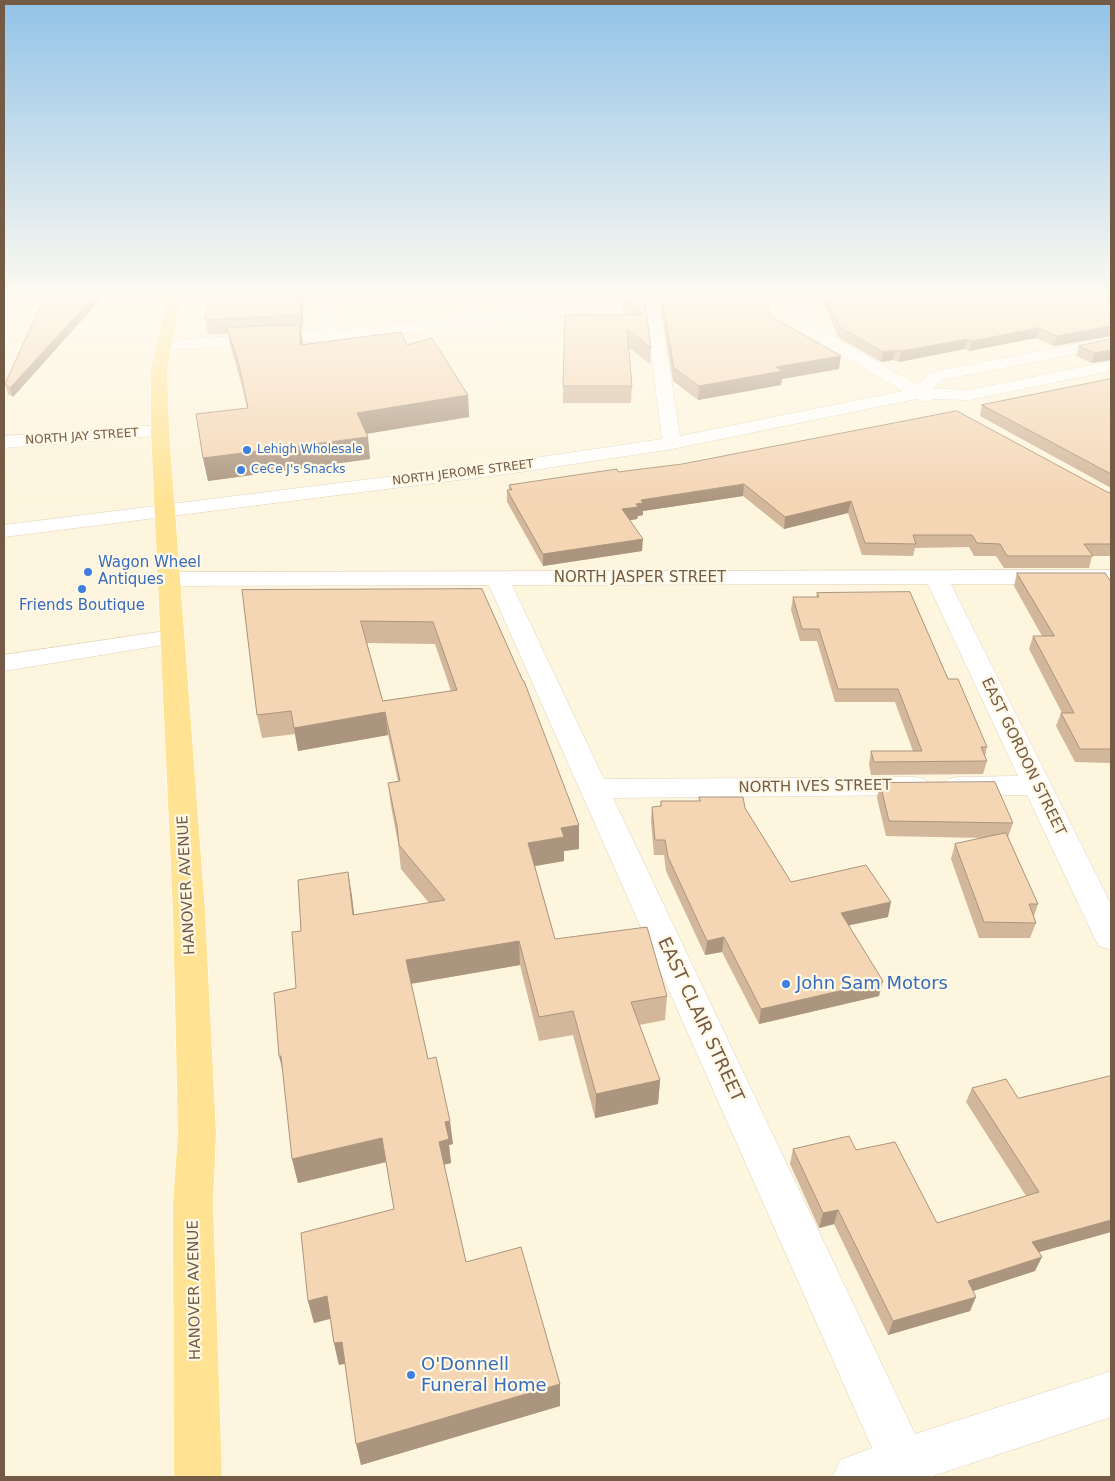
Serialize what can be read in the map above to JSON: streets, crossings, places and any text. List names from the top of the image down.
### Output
{
  "streets": {
    "main road": ["HANOVER AVENUE"],
    "street": [
      "NORTH JAY STREET",
      "NORTH JEROME STREET",
      "NORTH JASPER STREET",
      "EAST GORDON STREET",
      "NORTH IVES STREET",
      "EAST CLAIR STREET"
    ]
  },
  "crossings": [
    ["NORTH JAY STREET", "HANOVER AVENUE"],
    ["NORTH JEROME STREET", "HANOVER AVENUE"],
    ["NORTH JASPER STREET", "EAST GORDON STREET"],
    ["NORTH JASPER STREET", "HANOVER AVENUE"],
    ["NORTH JASPER STREET", "EAST CLAIR STREET"],
    ["EAST GORDON STREET", "NORTH IVES STREET"],
    ["NORTH IVES STREET", "EAST CLAIR STREET"]
  ],
  "places": [
    "Lehigh Wholesale",
    "CeCe J's Snacks",
    "Wagon Wheel Antiques",
    "Friends Boutique",
    "John Sam Motors",
    "O'Donnell Funeral Home"
  ]
}
